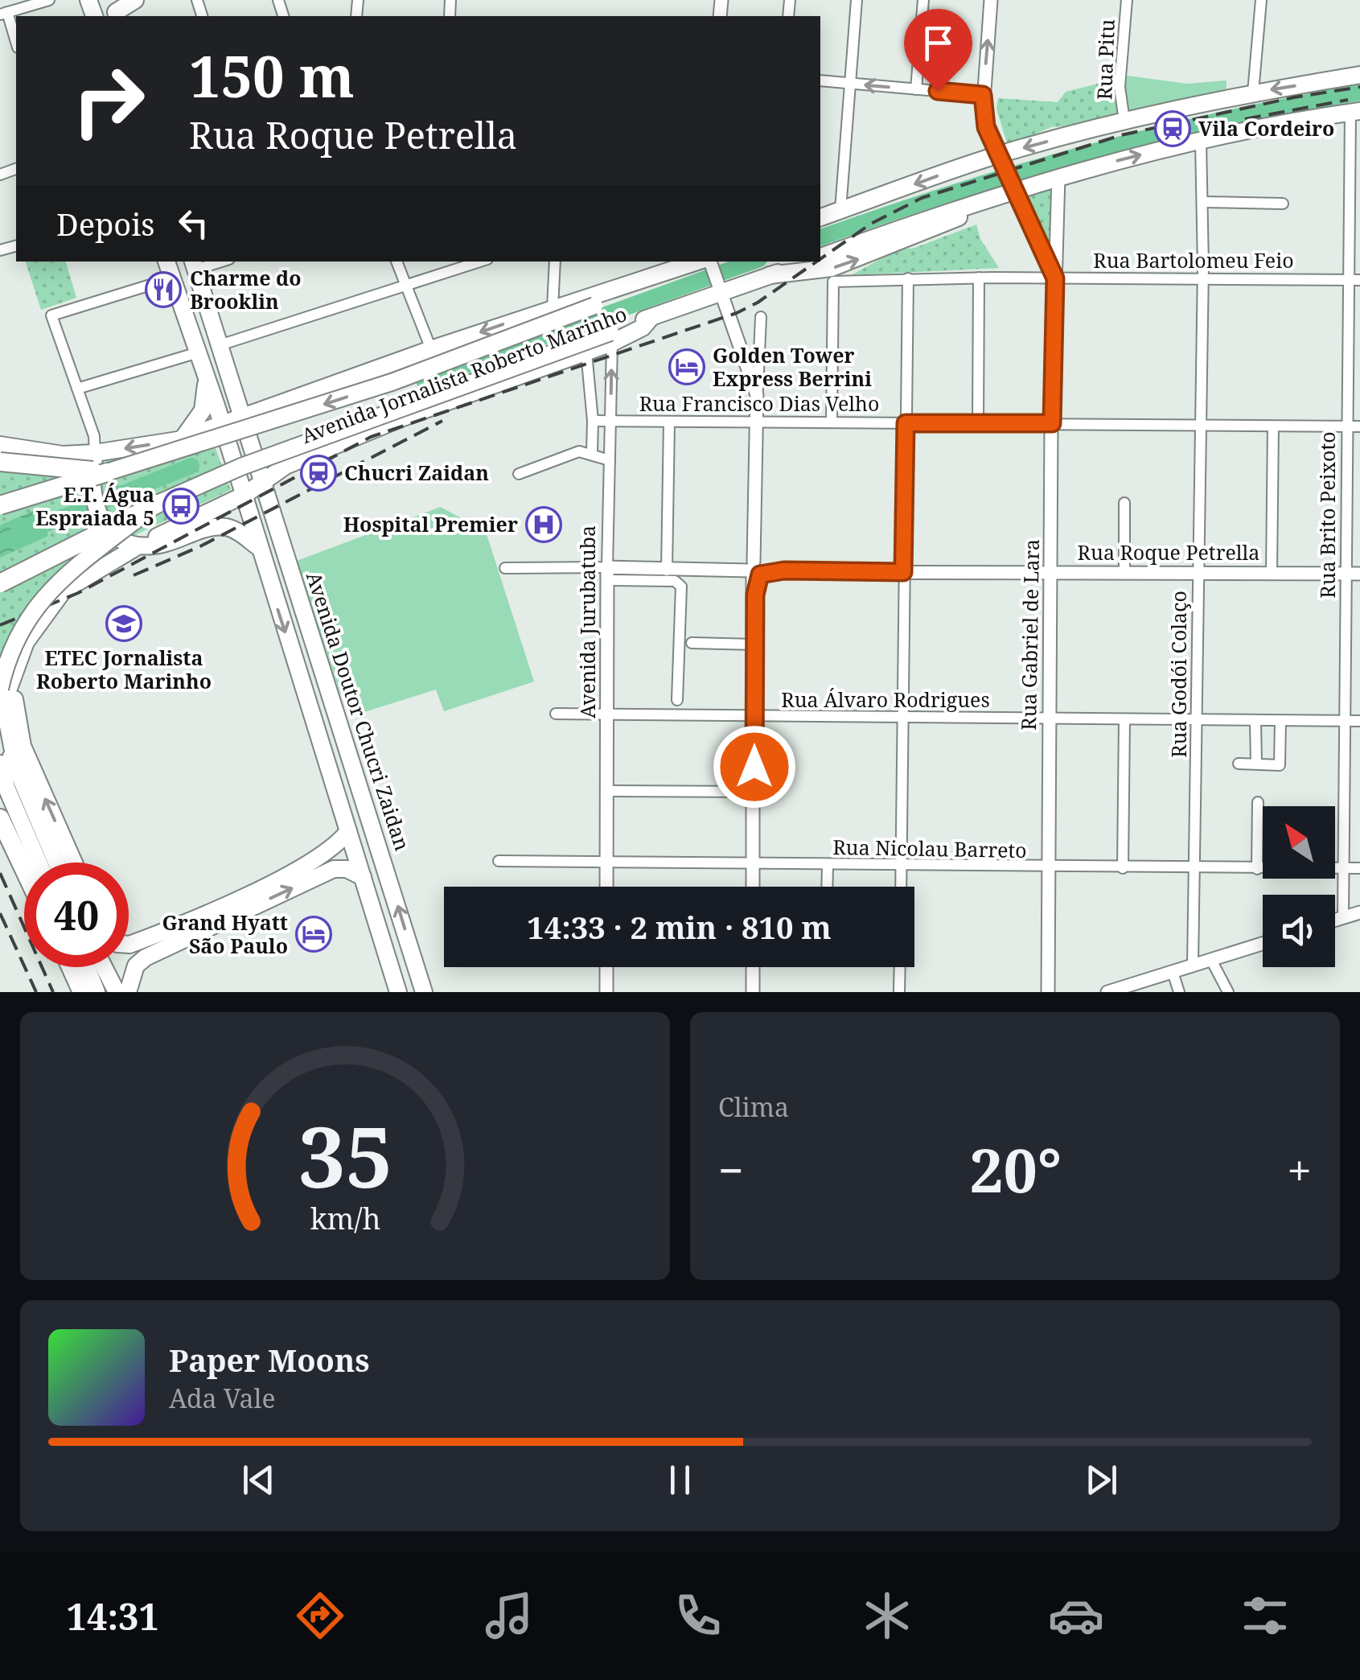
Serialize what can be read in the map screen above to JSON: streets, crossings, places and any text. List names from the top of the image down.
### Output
{
  "streets": {
    "main road": ["Avenida Jornalista Roberto Marinho", "Avenida Doutor Chucri Zaidan"],
    "street": [
      "Rua Pitu",
      "Rua Bartolomeu Feio",
      "Rua Francisco Dias Velho",
      "Rua Brito Peixoto",
      "Rua Roque Petrella",
      "Avenida Jurubatuba",
      "Rua Gabriel de Lara",
      "Rua Godói Colaço",
      "Rua Álvaro Rodrigues",
      "Rua Nicolau Barreto"
    ]
  },
  "crossings": [
    ["Rua Bartolomeu Feio", "Rua Francisco Dias Velho"],
    ["Rua Bartolomeu Feio", "Rua Brito Peixoto"],
    ["Rua Bartolomeu Feio", "Rua Gabriel de Lara"],
    ["Rua Bartolomeu Feio", "Rua Godói Colaço"],
    ["Avenida Jornalista Roberto Marinho", "Rua Brito Peixoto"],
    ["Avenida Jornalista Roberto Marinho", "Avenida Jurubatuba"],
    ["Avenida Jornalista Roberto Marinho", "Rua Gabriel de Lara"],
    ["Avenida Jornalista Roberto Marinho", "Rua Godói Colaço"],
    ["Avenida Jornalista Roberto Marinho", "Avenida Doutor Chucri Zaidan"],
    ["Rua Francisco Dias Velho", "Rua Brito Peixoto"],
    ["Rua Francisco Dias Velho", "Avenida Jurubatuba"],
    ["Rua Francisco Dias Velho", "Rua Gabriel de Lara"],
    ["Rua Francisco Dias Velho", "Rua Godói Colaço"],
    ["Rua Brito Peixoto", "Rua Roque Petrella"],
    ["Rua Brito Peixoto", "Rua Álvaro Rodrigues"],
    ["Rua Brito Peixoto", "Rua Nicolau Barreto"],
    ["Rua Roque Petrella", "Avenida Jurubatuba"],
    ["Rua Roque Petrella", "Rua Gabriel de Lara"],
    ["Rua Roque Petrella", "Rua Godói Colaço"],
    ["Avenida Jurubatuba", "Rua Álvaro Rodrigues"],
    ["Avenida Jurubatuba", "Rua Nicolau Barreto"],
    ["Rua Gabriel de Lara", "Rua Álvaro Rodrigues"],
    ["Rua Gabriel de Lara", "Rua Nicolau Barreto"],
    ["Rua Godói Colaço", "Rua Álvaro Rodrigues"],
    ["Rua Godói Colaço", "Rua Nicolau Barreto"]
  ],
  "places": {
    "station": ["Vila Cordeiro", "Chucri Zaidan"],
    "restaurant": ["Charme do Brooklin"],
    "hotel": ["Golden Tower Express Berrini", "Grand Hyatt São Paulo"],
    "bus stop": ["E.T. Água Espraiada 5"],
    "hospital": ["Hospital Premier"],
    "school or university": ["ETEC Jornalista Roberto Marinho"]
  },
  "north": "top left",
  "page": {
    "turn": ["150 m", "Rua Roque Petrella"],
    "then": "Depois",
    "limit": "40",
    "trip": "14:33 · 2 min · 810 m",
    "tile": "Clima",
    "heat": ["−", "20°", "+"],
    "song": ["Paper Moons", "Ada Vale"],
    "tabs": "14:31",
    "gauge": ["35", "km/h"]
  }
}
